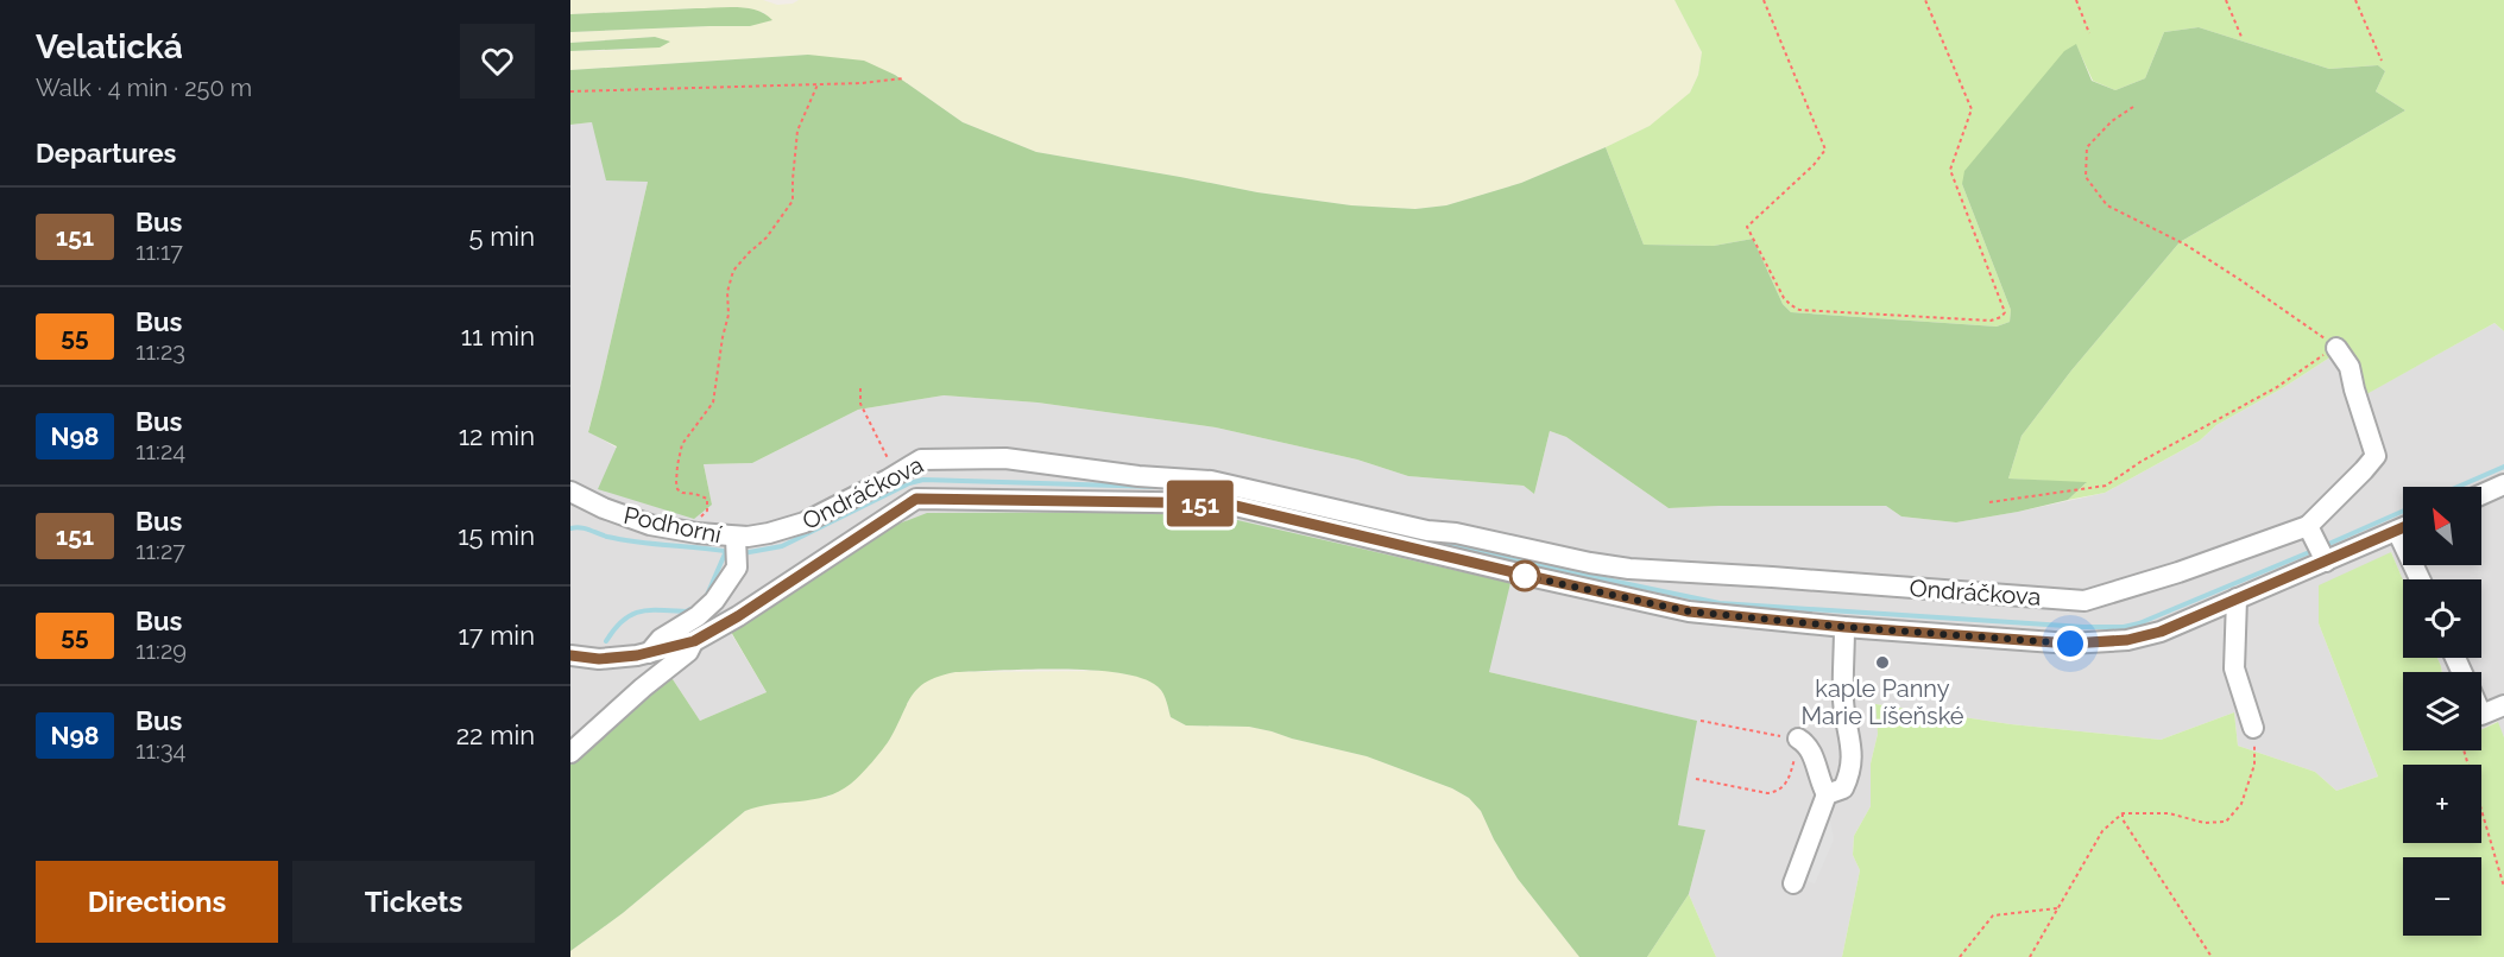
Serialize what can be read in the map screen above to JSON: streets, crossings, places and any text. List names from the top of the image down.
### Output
{
  "streets": {
    "street": ["Ondráčkova", "Podhorní"]
  },
  "crossings": [
    ["Ondráčkova", "Podhorní"]
  ],
  "places": ["kaple Panny Marie Líšeňské"],
  "lines": ["bus line 151"],
  "north": "top left",
  "page": {
    "heading": [
      ["Velatická", "Walk · 4 min · 250 m"],
      "Departures"
    ],
    "on_map": "151",
    "list": [
      {
        "mark": "151",
        "name": "Bus",
        "note": "11:17",
        "value": "5 min"
      },
      {
        "mark": "55",
        "name": "Bus",
        "note": "11:23",
        "value": "11 min"
      },
      {
        "mark": "N98",
        "name": "Bus",
        "note": "11:24",
        "value": "12 min"
      },
      {
        "mark": "151",
        "name": "Bus",
        "note": "11:27",
        "value": "15 min"
      },
      {
        "mark": "55",
        "name": "Bus",
        "note": "11:29",
        "value": "17 min"
      },
      {
        "mark": "N98",
        "name": "Bus",
        "note": "11:34",
        "value": "22 min"
      }
    ],
    "map_buttons": ["+", "−"],
    "buttons": ["Directions", "Tickets"]
  }
}
